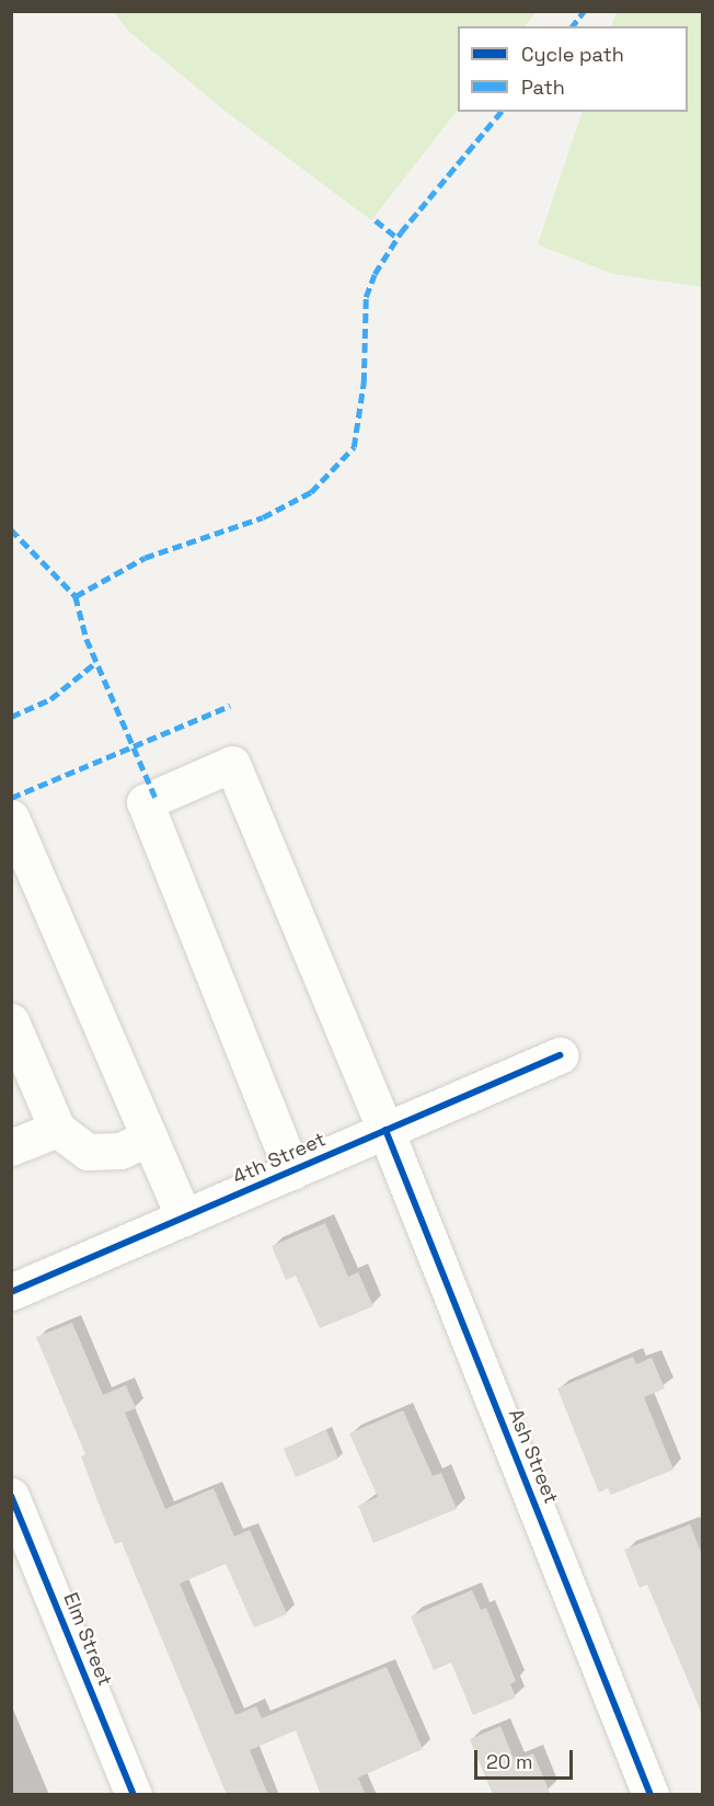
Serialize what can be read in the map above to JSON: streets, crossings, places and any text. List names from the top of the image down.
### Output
{
  "streets": {
    "street": ["4th Street", "Ash Street", "Elm Street"]
  },
  "crossings": [
    ["4th Street", "Ash Street"]
  ],
  "legend": ["Cycle path", "Path"],
  "scale_bar": "20 m"
}
